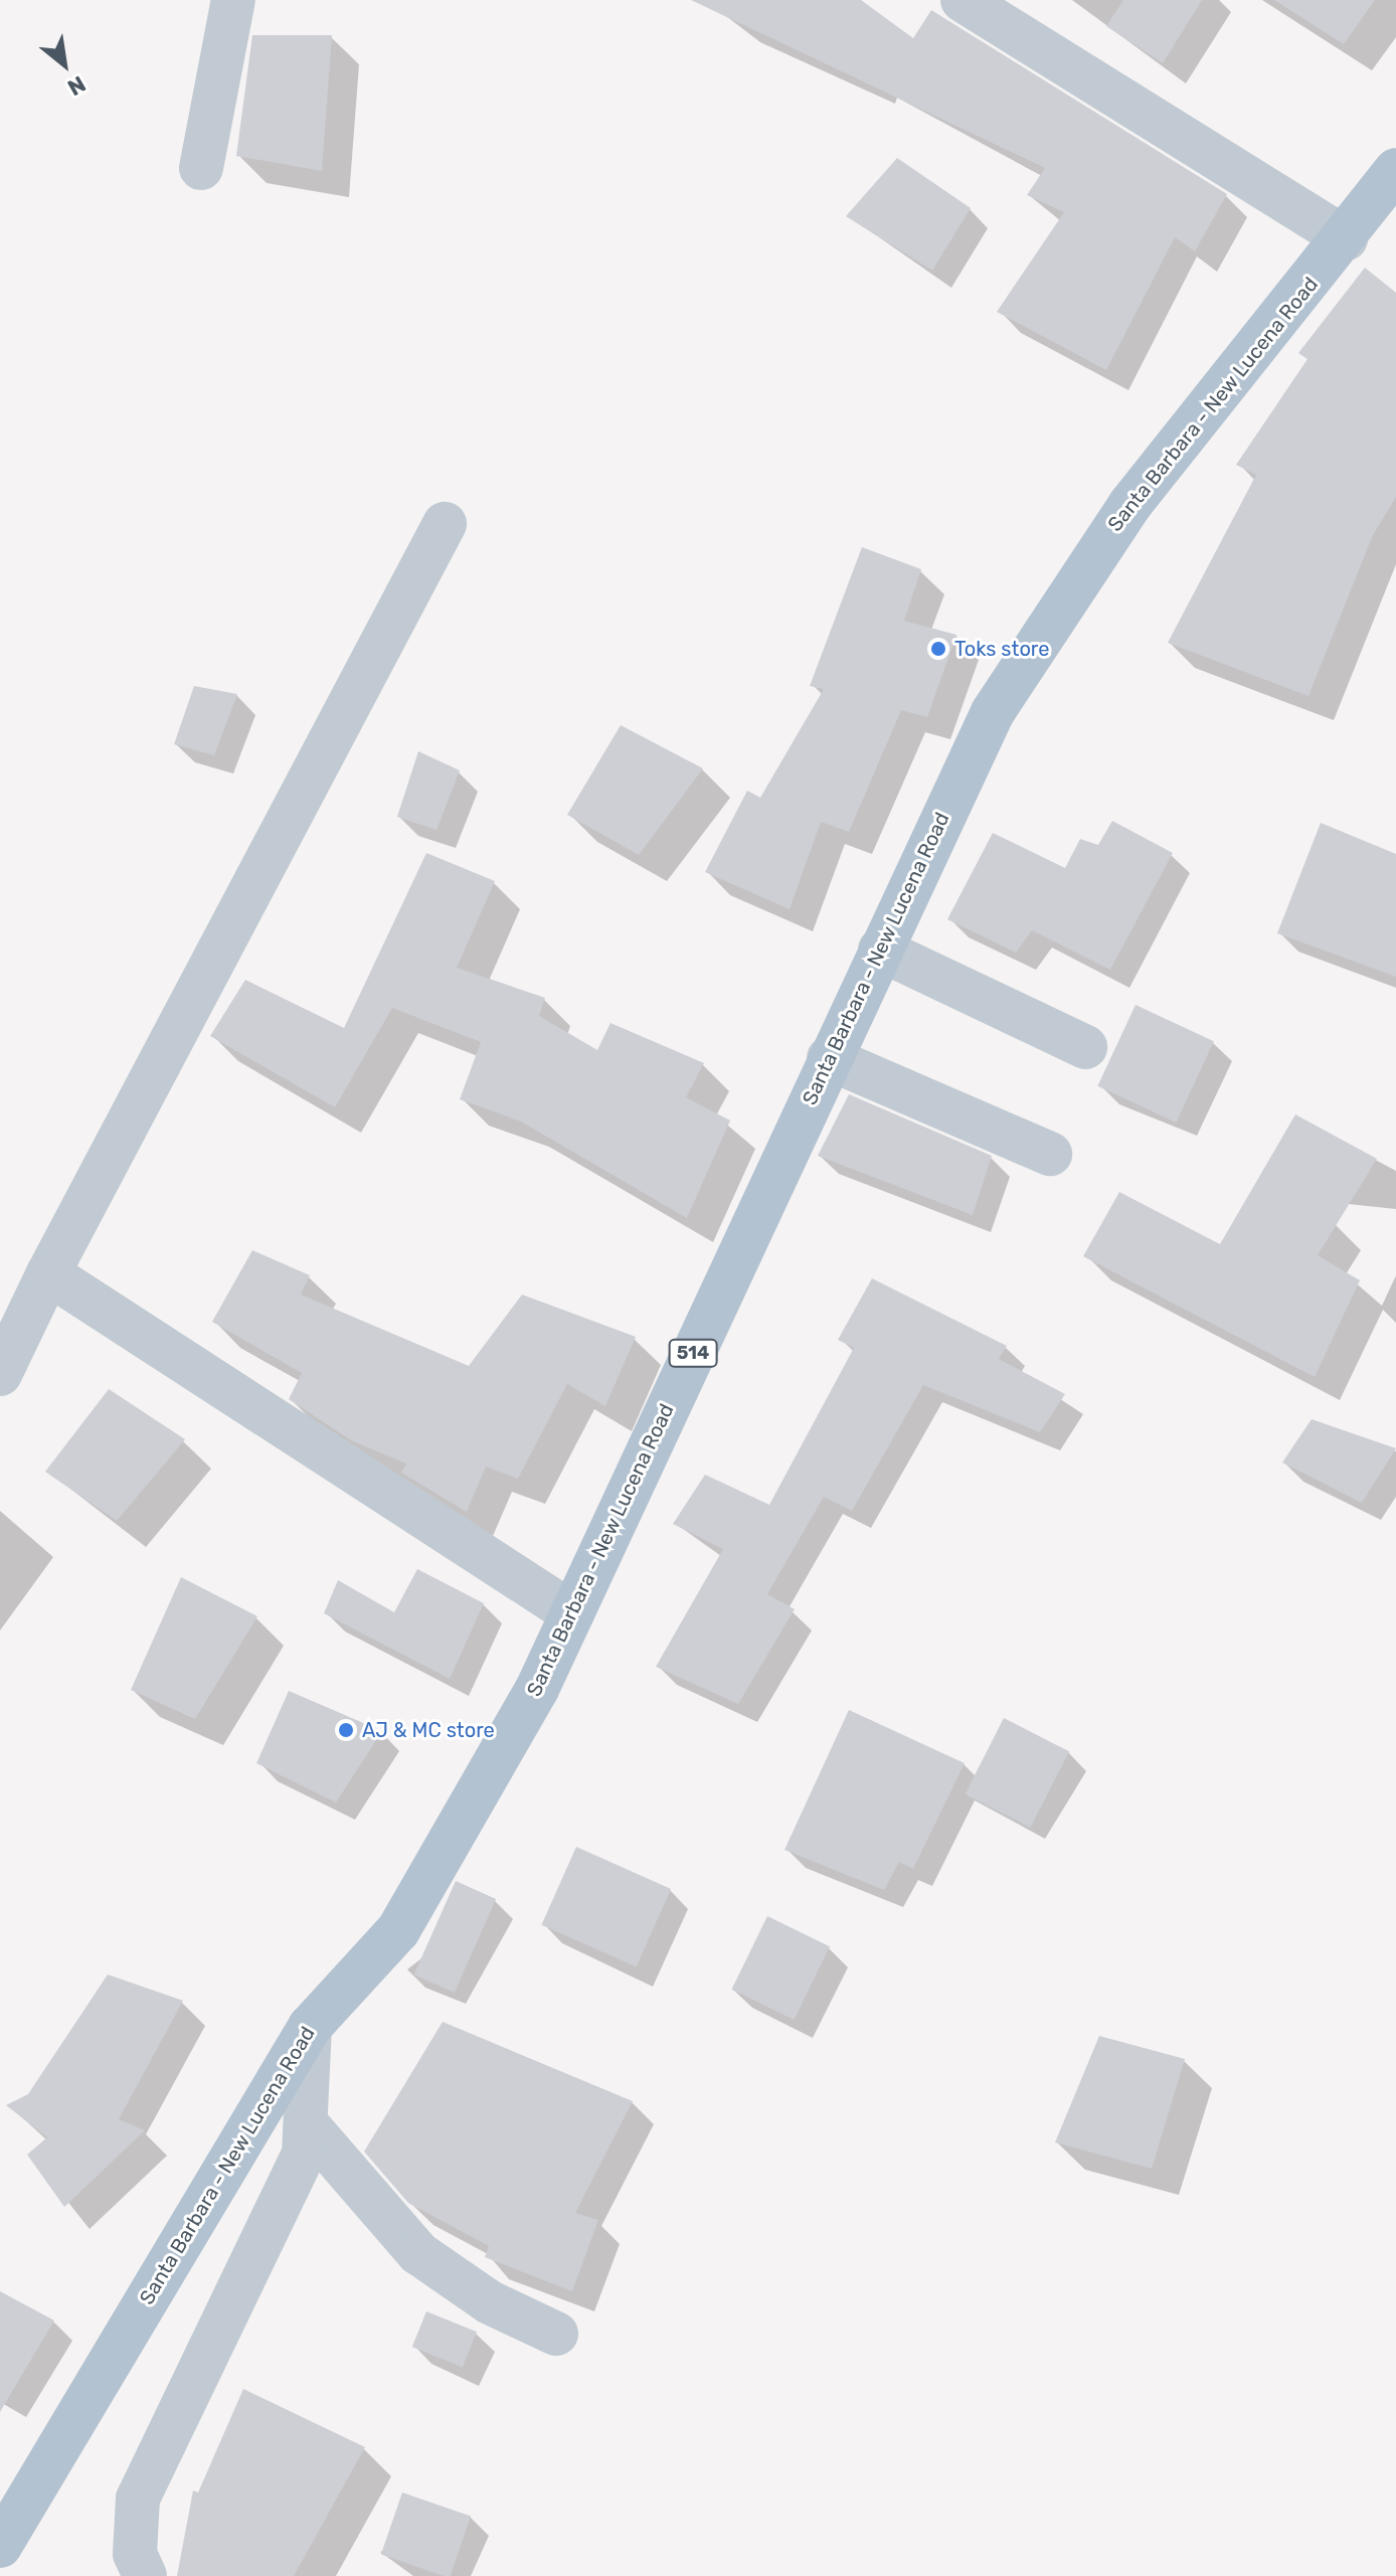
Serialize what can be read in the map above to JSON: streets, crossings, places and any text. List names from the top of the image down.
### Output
{
  "streets": {
    "main road": ["Santa Barbara - New Lucena Road", "514"]
  },
  "places": ["Toks store", "AJ & MC store"],
  "north": "bottom right"
}
